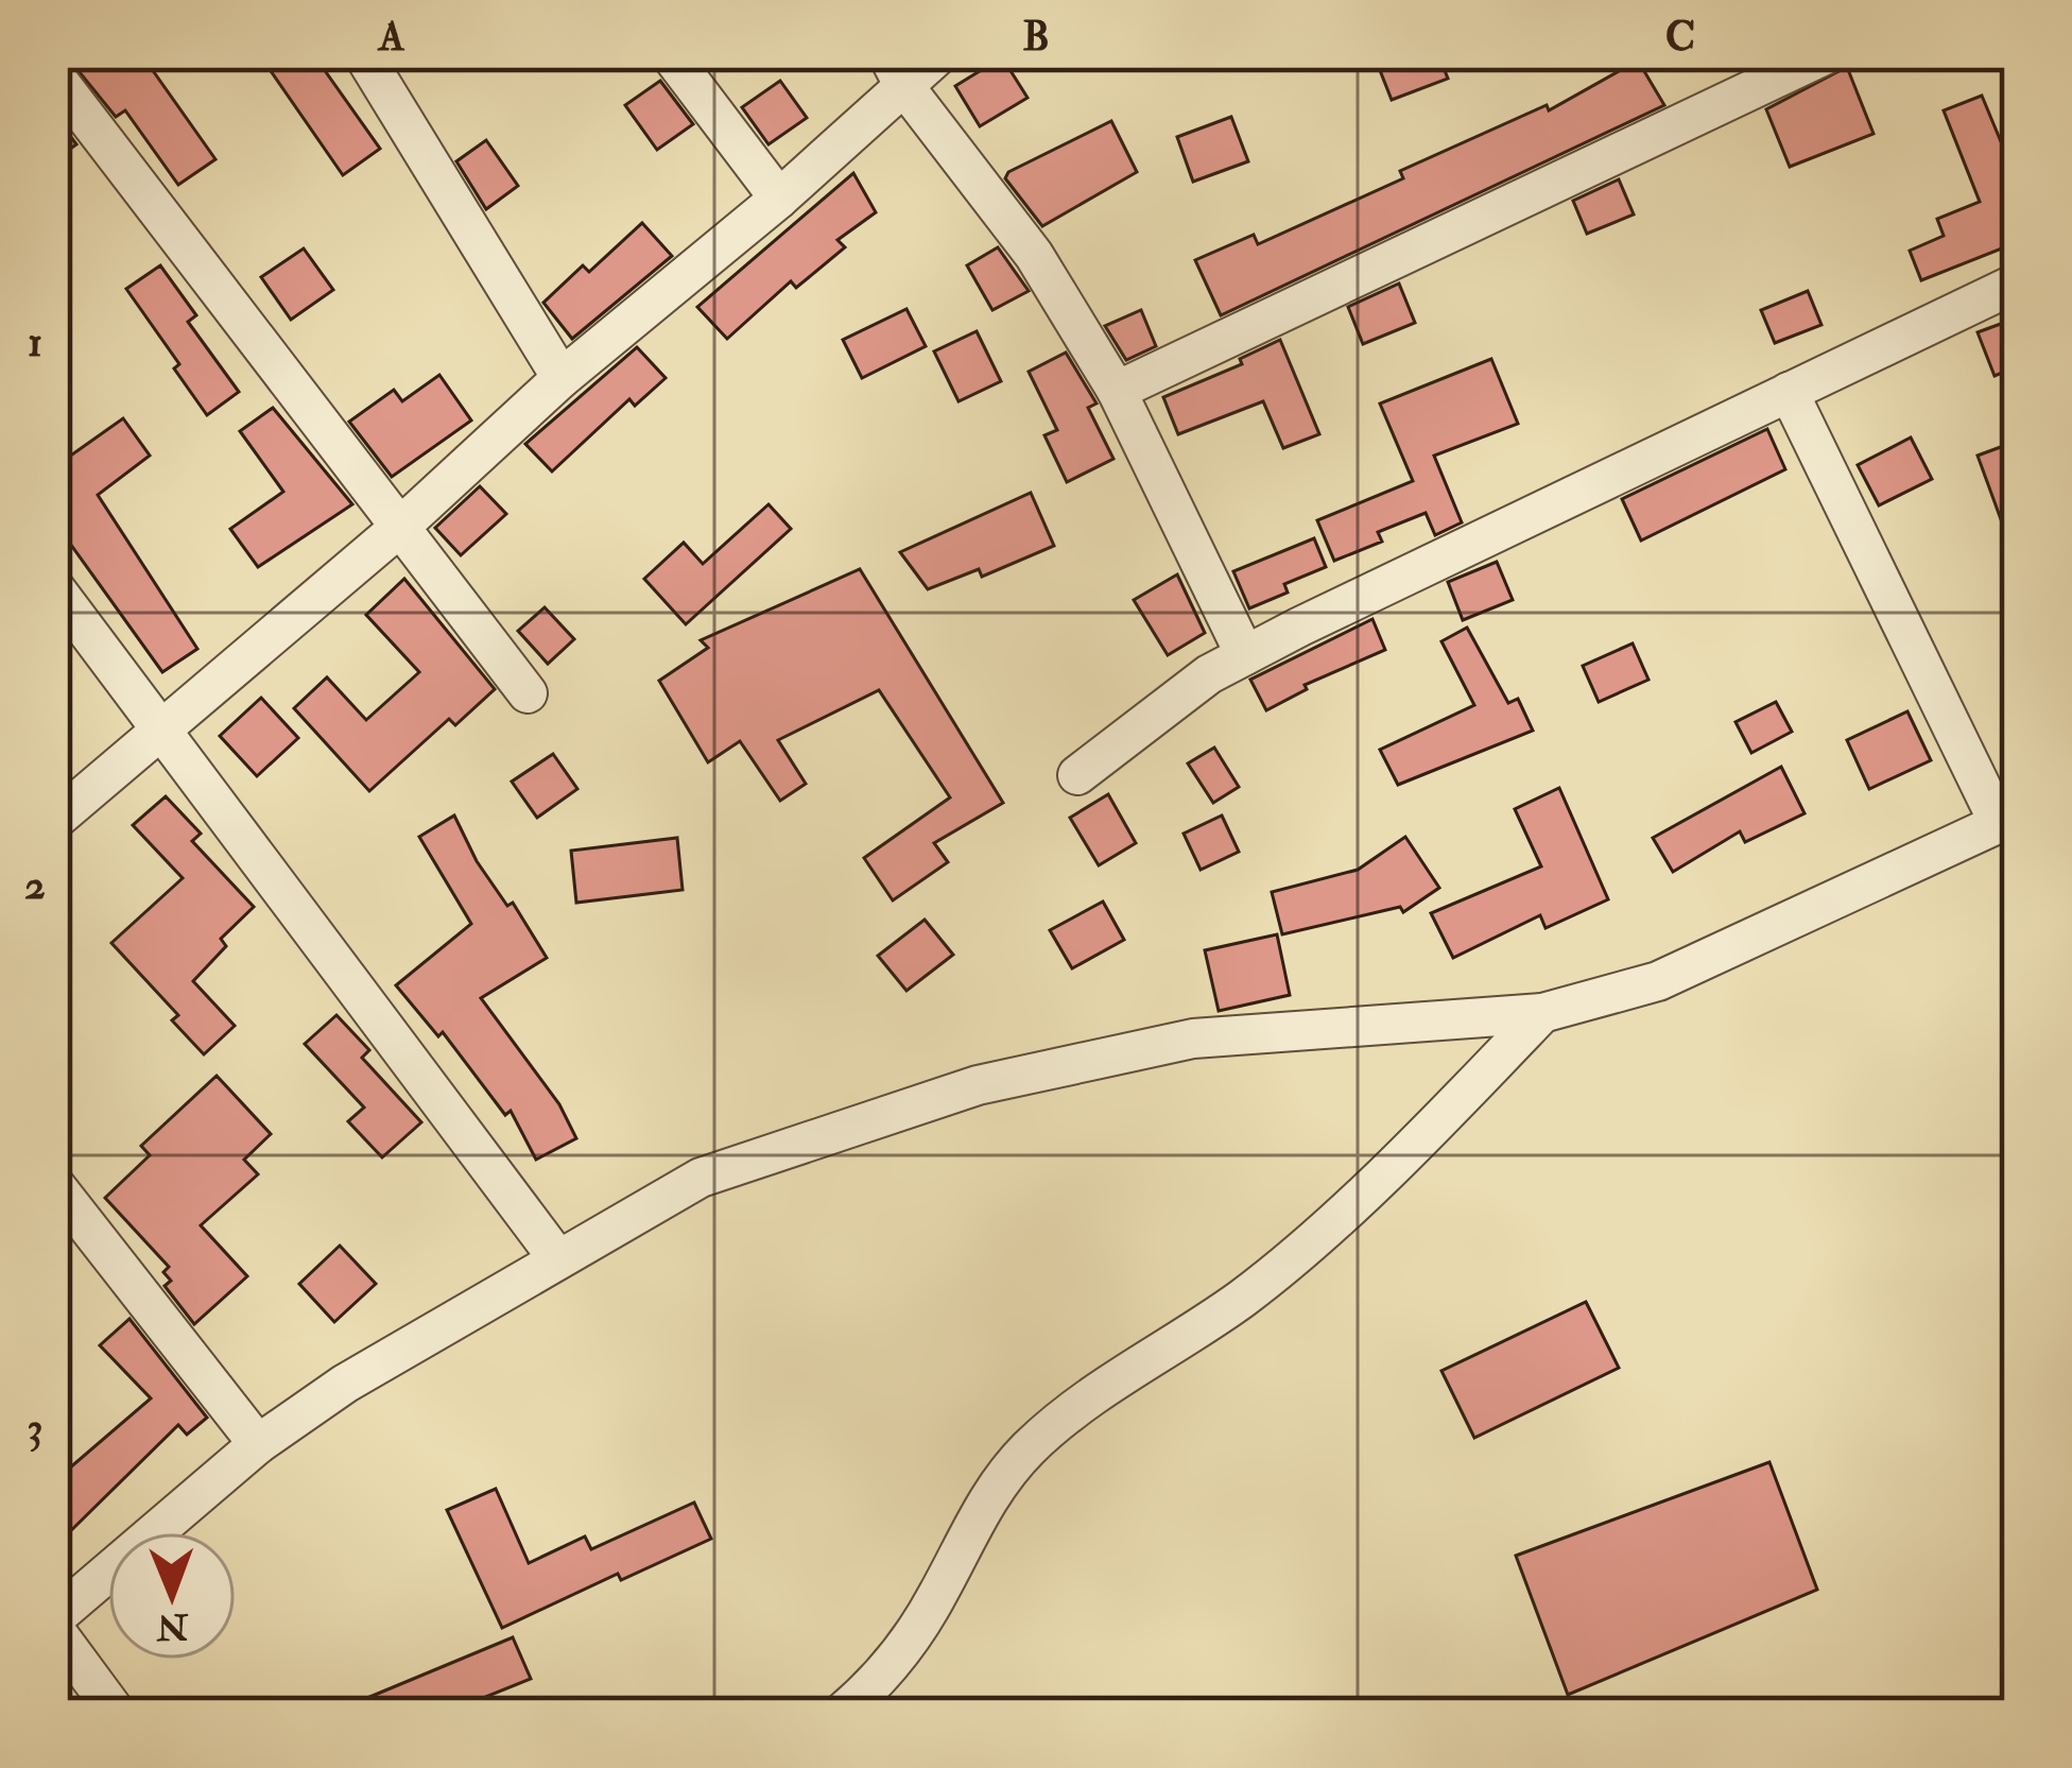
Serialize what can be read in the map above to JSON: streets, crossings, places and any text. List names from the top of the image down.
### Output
{
  "north": "bottom",
  "grid": {
    "columns": ["A", "B", "C"],
    "rows": ["1", "2", "3"]
  }
}
